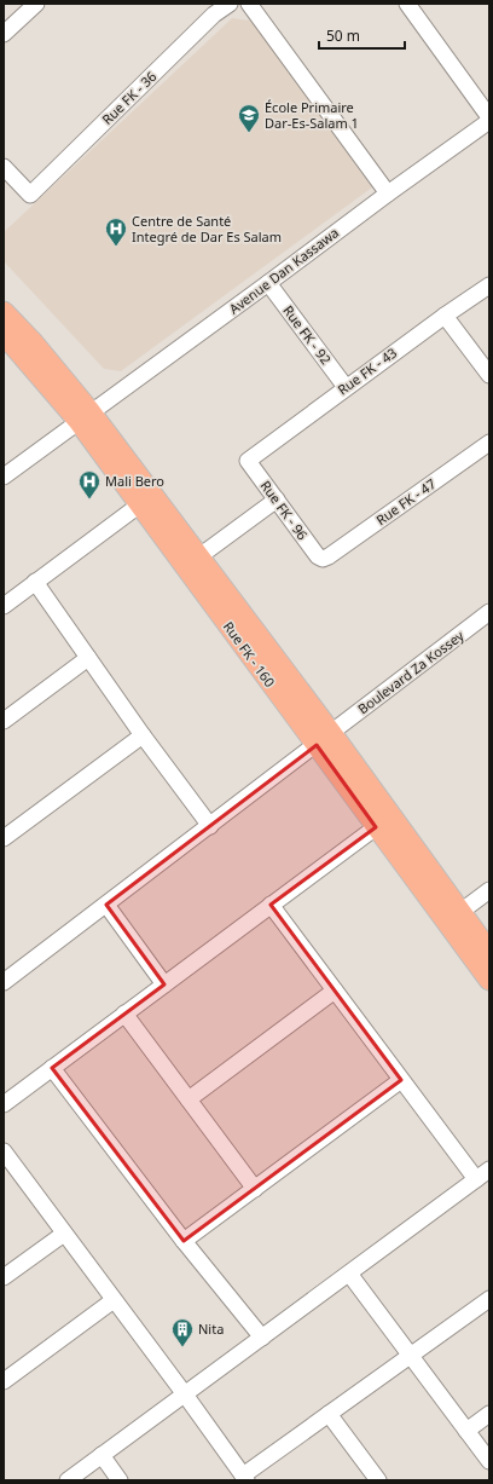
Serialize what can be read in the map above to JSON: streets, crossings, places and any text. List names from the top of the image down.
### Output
{
  "streets": {
    "main road": ["Rue FK - 160"],
    "street": [
      "Rue FK - 36",
      "Avenue Dan Kassawa",
      "Rue FK - 92",
      "Rue FK - 43",
      "Rue FK - 47",
      "Rue FK - 96",
      "Boulevard Za Kossey"
    ]
  },
  "crossings": [
    ["Avenue Dan Kassawa", "Rue FK - 92"],
    ["Avenue Dan Kassawa", "Rue FK - 160"],
    ["Rue FK - 92", "Rue FK - 43"],
    ["Rue FK - 43", "Rue FK - 96"],
    ["Rue FK - 47", "Rue FK - 96"],
    ["Rue FK - 160", "Boulevard Za Kossey"]
  ],
  "places": {
    "school or university": ["École Primaire Dar-Es-Salam 1"],
    "hospital": ["Centre de Santé Integré de Dar Es Salam", "Mali Bero"],
    "building": ["Nita"]
  },
  "scale_bar": "50 m"
}
